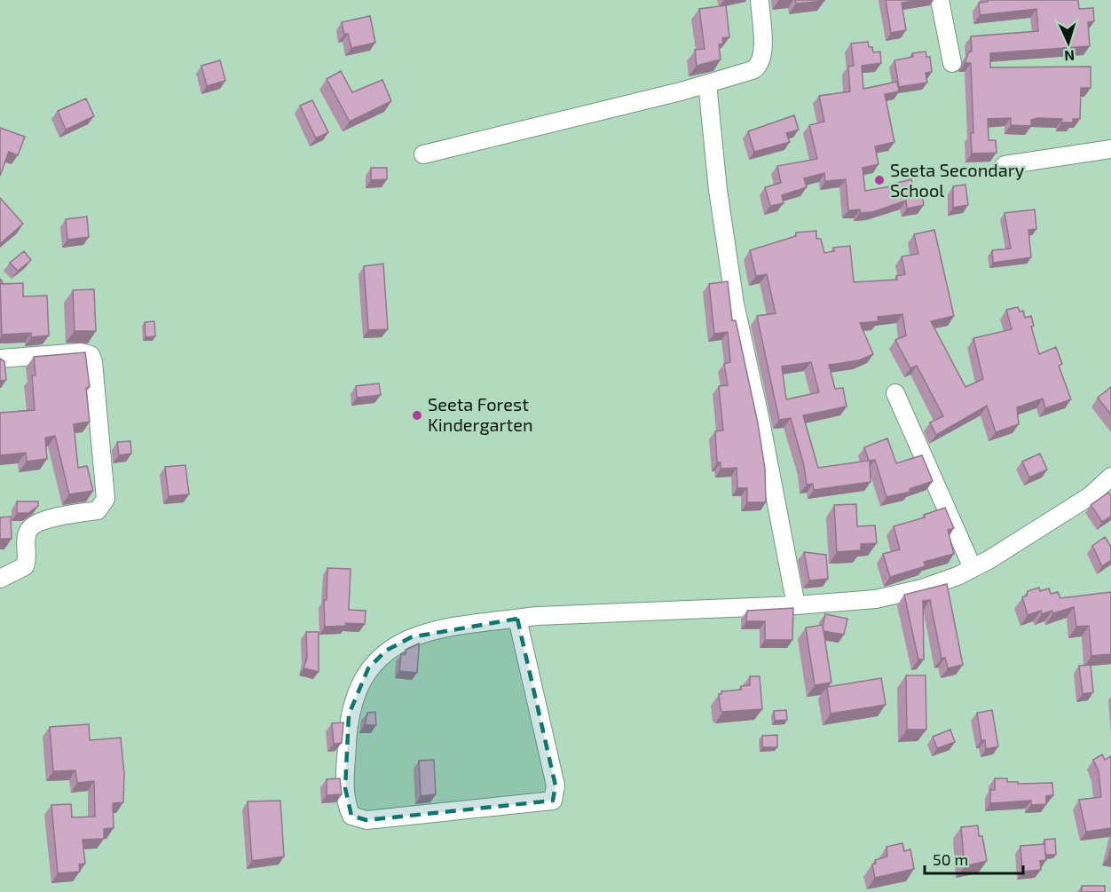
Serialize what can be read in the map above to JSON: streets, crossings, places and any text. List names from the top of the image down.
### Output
{
  "places": ["Seeta Secondary School", "Seeta Forest Kindergarten"],
  "scale_bar": "50 m",
  "north": "bottom"
}
